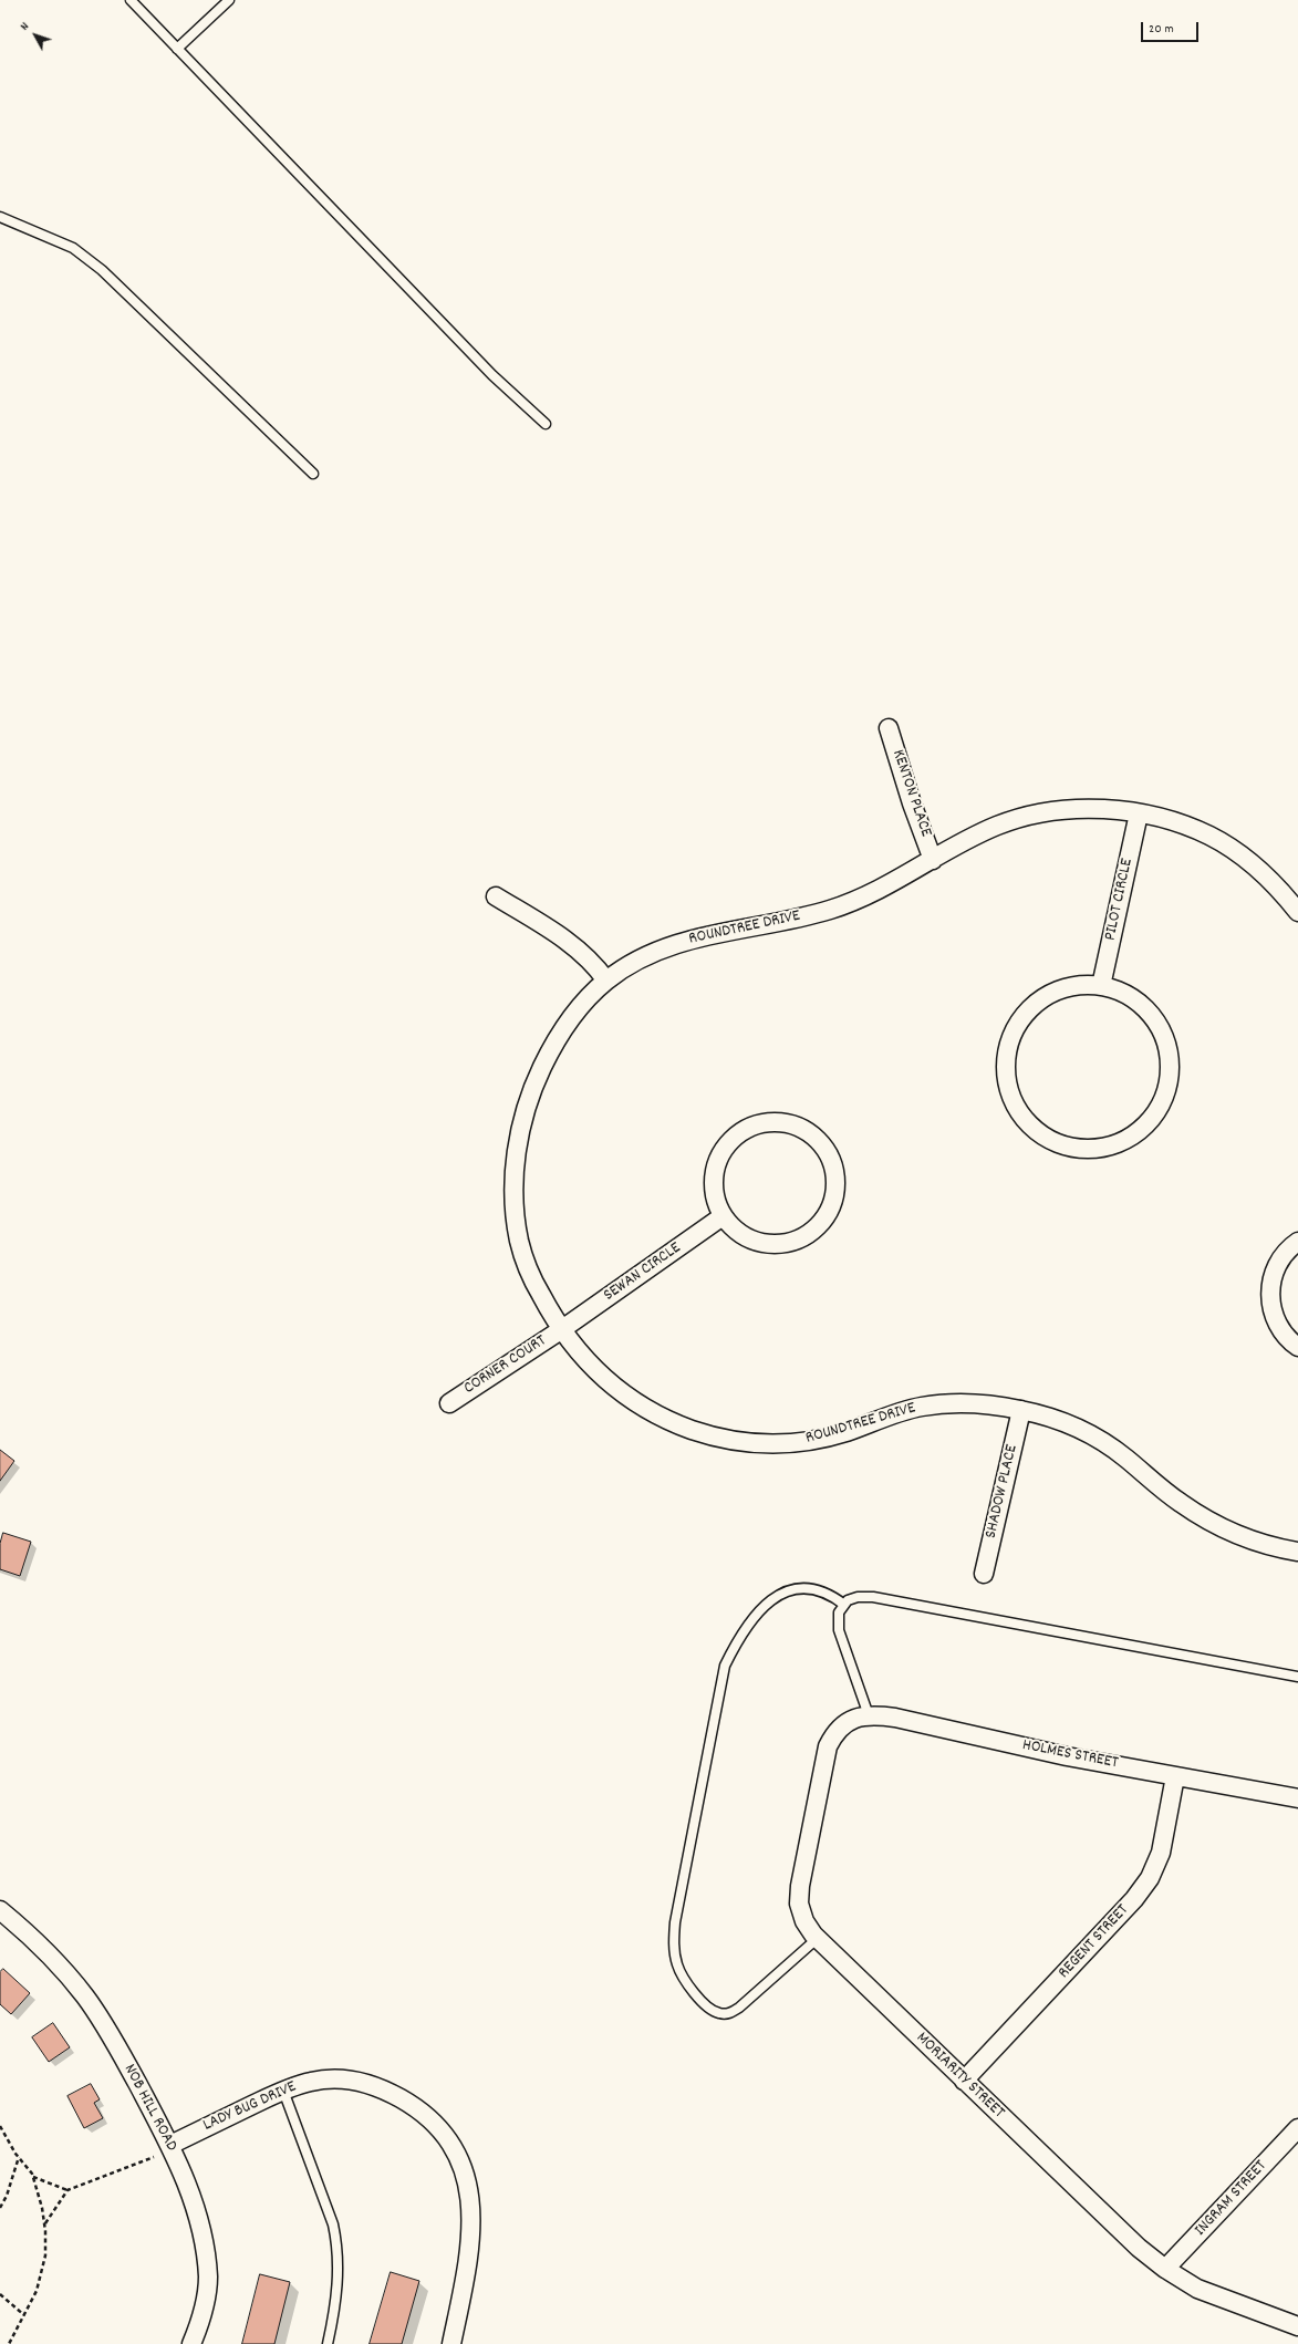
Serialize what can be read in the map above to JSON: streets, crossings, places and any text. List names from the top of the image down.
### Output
{
  "streets": {
    "street": [
      "KENTON PLACE",
      "PILOT CIRCLE",
      "ROUNDTREE DRIVE",
      "SEWAN CIRCLE",
      "CORNER COURT",
      "SHADOW PLACE",
      "HOLMES STREET",
      "REGENT STREET",
      "MORIARITY STREET",
      "LADY BUG DRIVE",
      "NOB HILL ROAD",
      "INGRAM STREET"
    ]
  },
  "crossings": [
    ["KENTON PLACE", "ROUNDTREE DRIVE"],
    ["PILOT CIRCLE", "ROUNDTREE DRIVE"],
    ["ROUNDTREE DRIVE", "SEWAN CIRCLE"],
    ["ROUNDTREE DRIVE", "CORNER COURT"],
    ["ROUNDTREE DRIVE", "SHADOW PLACE"],
    ["SEWAN CIRCLE", "CORNER COURT"],
    ["HOLMES STREET", "REGENT STREET"],
    ["HOLMES STREET", "MORIARITY STREET"],
    ["REGENT STREET", "MORIARITY STREET"],
    ["MORIARITY STREET", "INGRAM STREET"],
    ["LADY BUG DRIVE", "NOB HILL ROAD"]
  ],
  "scale_bar": "20 m",
  "north": "top left"
}
